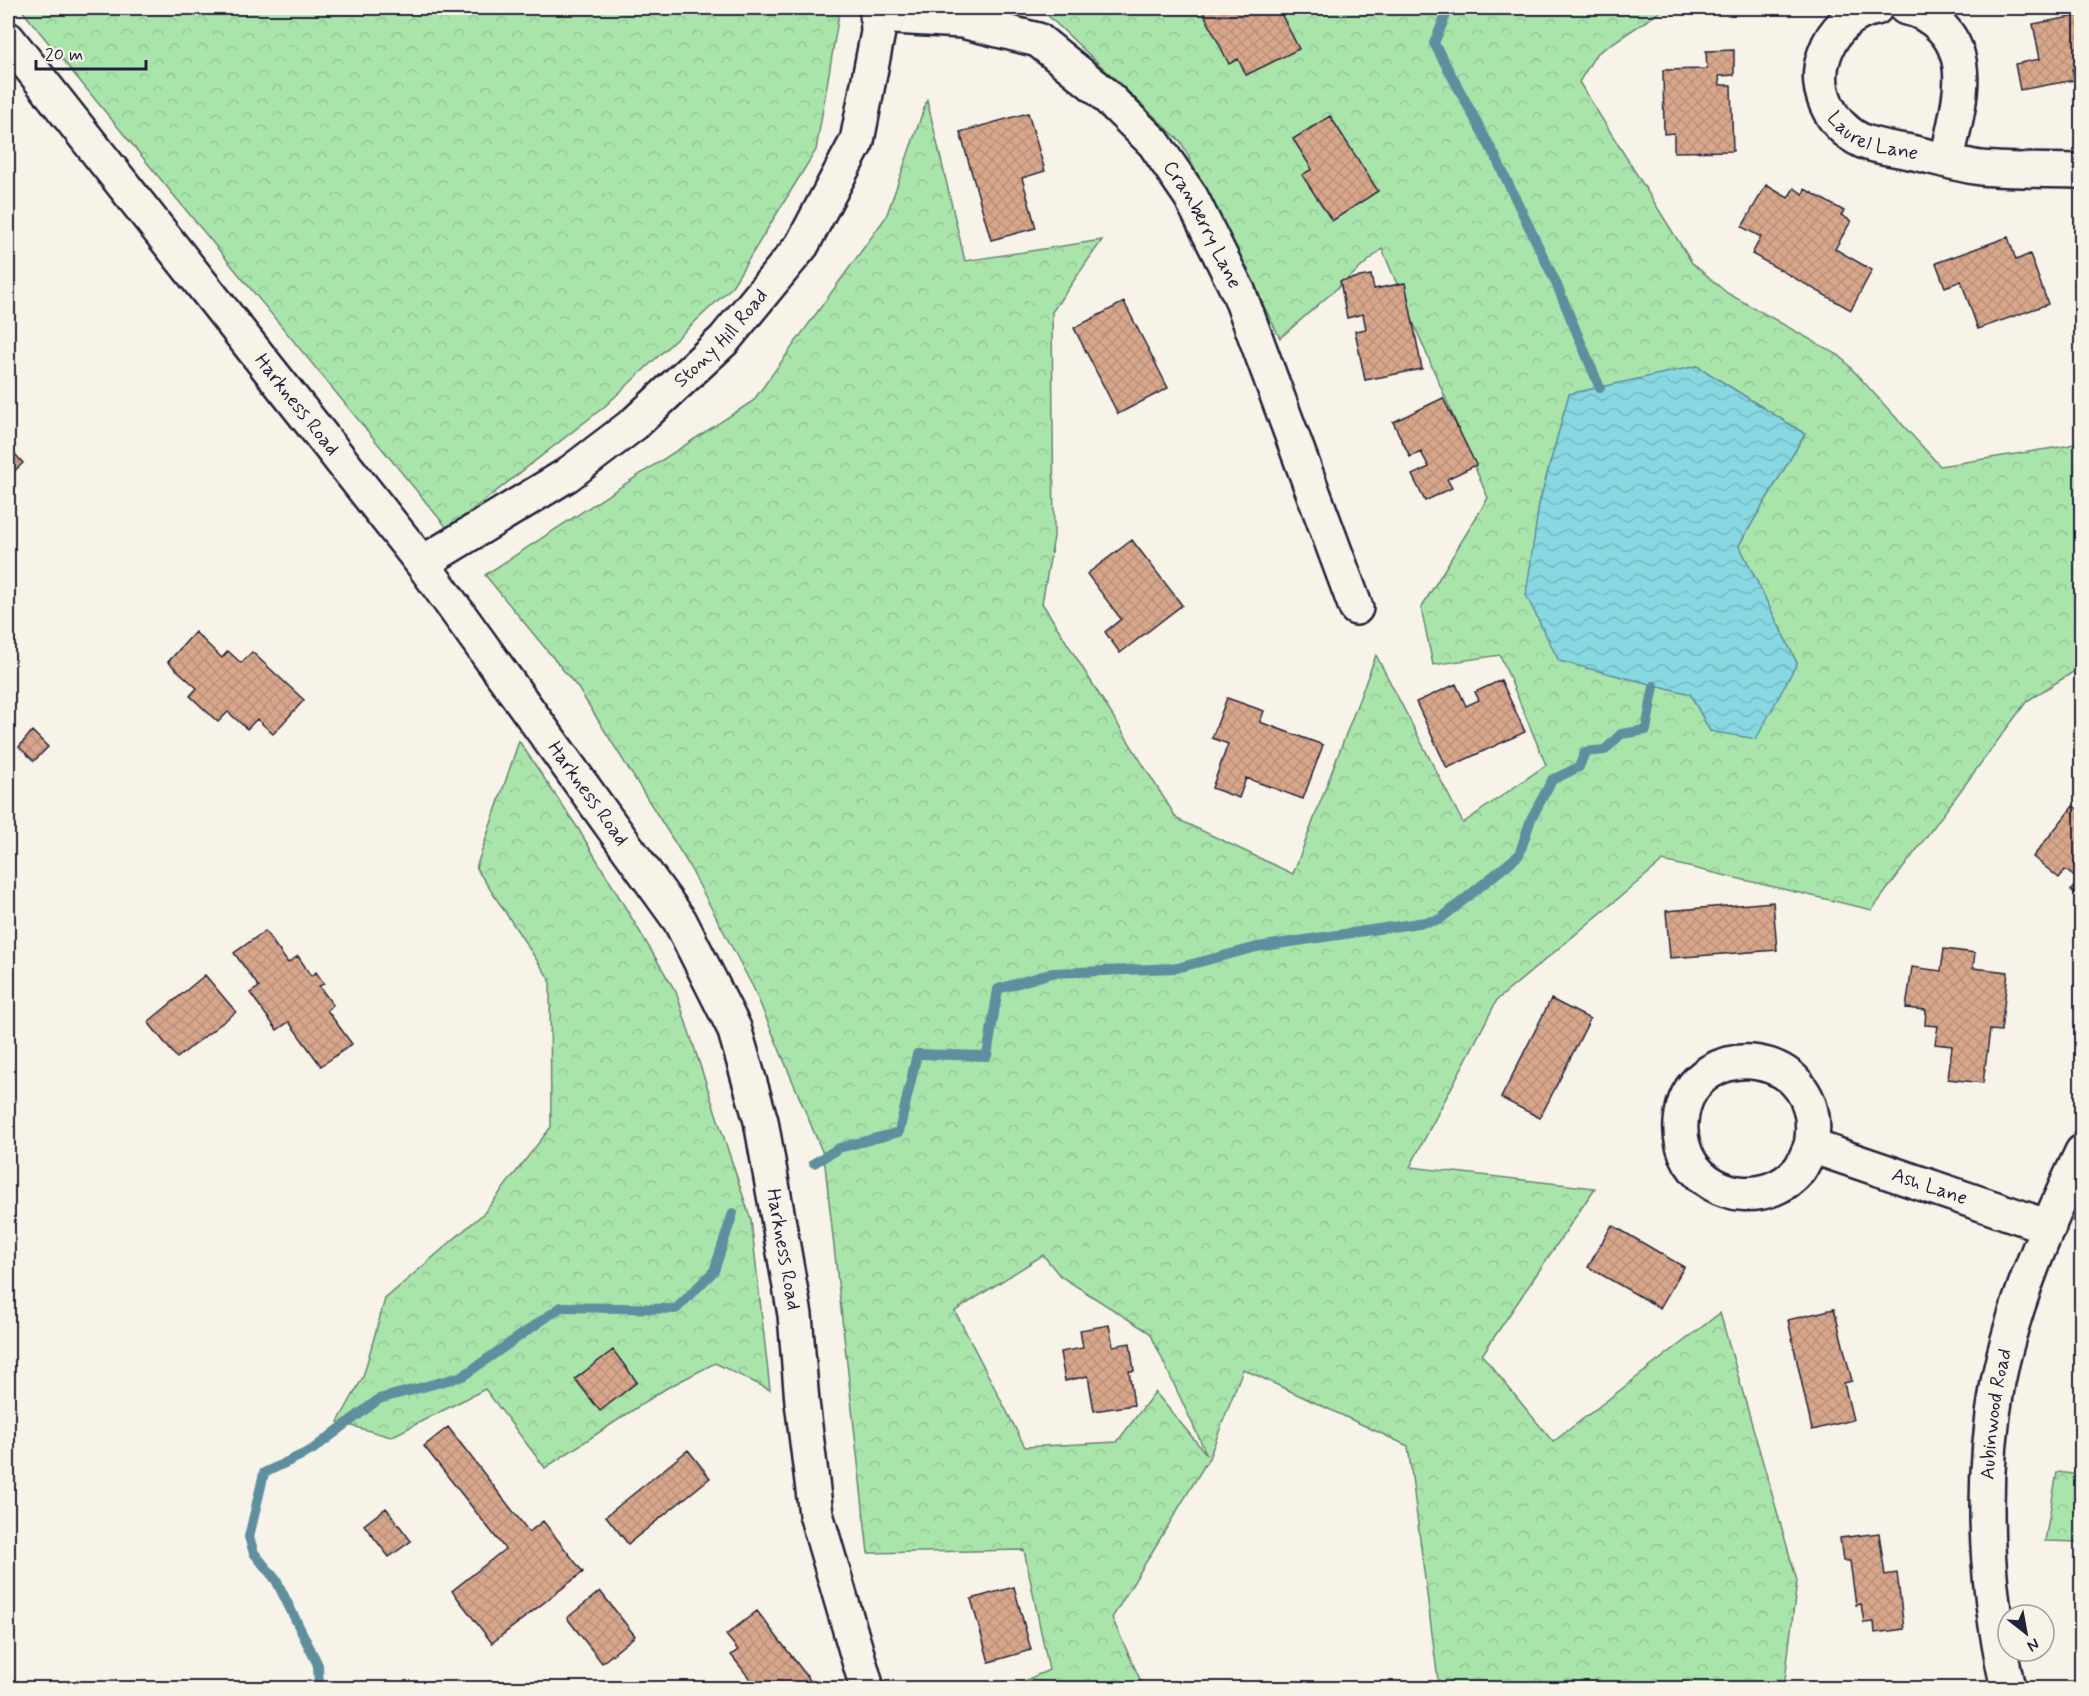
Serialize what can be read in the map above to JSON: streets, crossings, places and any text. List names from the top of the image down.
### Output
{
  "streets": {
    "street": [
      "Laurel Lane",
      "Cranberry Lane",
      "Stony Hill Road",
      "Harkness Road",
      "Ash Lane",
      "Aubinwood Road"
    ]
  },
  "crossings": [
    ["Cranberry Lane", "Stony Hill Road"],
    ["Stony Hill Road", "Harkness Road"],
    ["Ash Lane", "Aubinwood Road"]
  ],
  "scale_bar": "20 m",
  "north": "bottom right"
}
